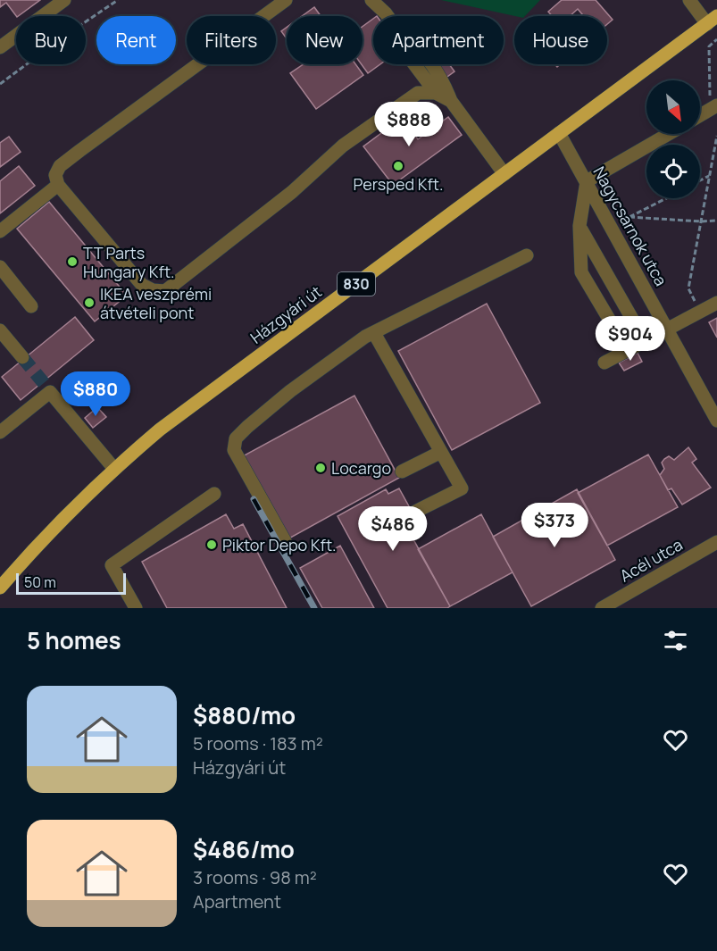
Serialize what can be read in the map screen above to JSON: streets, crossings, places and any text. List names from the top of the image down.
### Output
{
  "streets": {
    "main road": ["830", "Házgyári út"],
    "street": ["Nagycsarnok utca", "Acél utca"]
  },
  "crossings": [
    ["Nagycsarnok utca", "Házgyári út"]
  ],
  "places": [
    "Persped Kft.",
    "TT Parts Hungary Kft.",
    "IKEA veszprémi átvételi pont",
    "Locargo",
    "Piktor Depo Kft."
  ],
  "scale_bar": "50 m",
  "north": "bottom right",
  "page": {
    "chip": [
      "Buy",
      "Rent",
      "Filters",
      "New",
      "Apartment",
      "House"
    ],
    "price": [
      "$888",
      "$904",
      "$880",
      "$373",
      "$486"
    ],
    "scale": "50 m",
    "heading": "5 homes",
    "list": [
      {
        "name": "$880/mo",
        "note": "5 rooms · 183 m² · Házgyári út"
      },
      {
        "name": "$486/mo",
        "note": "3 rooms · 98 m² · Apartment"
      }
    ]
  }
}
